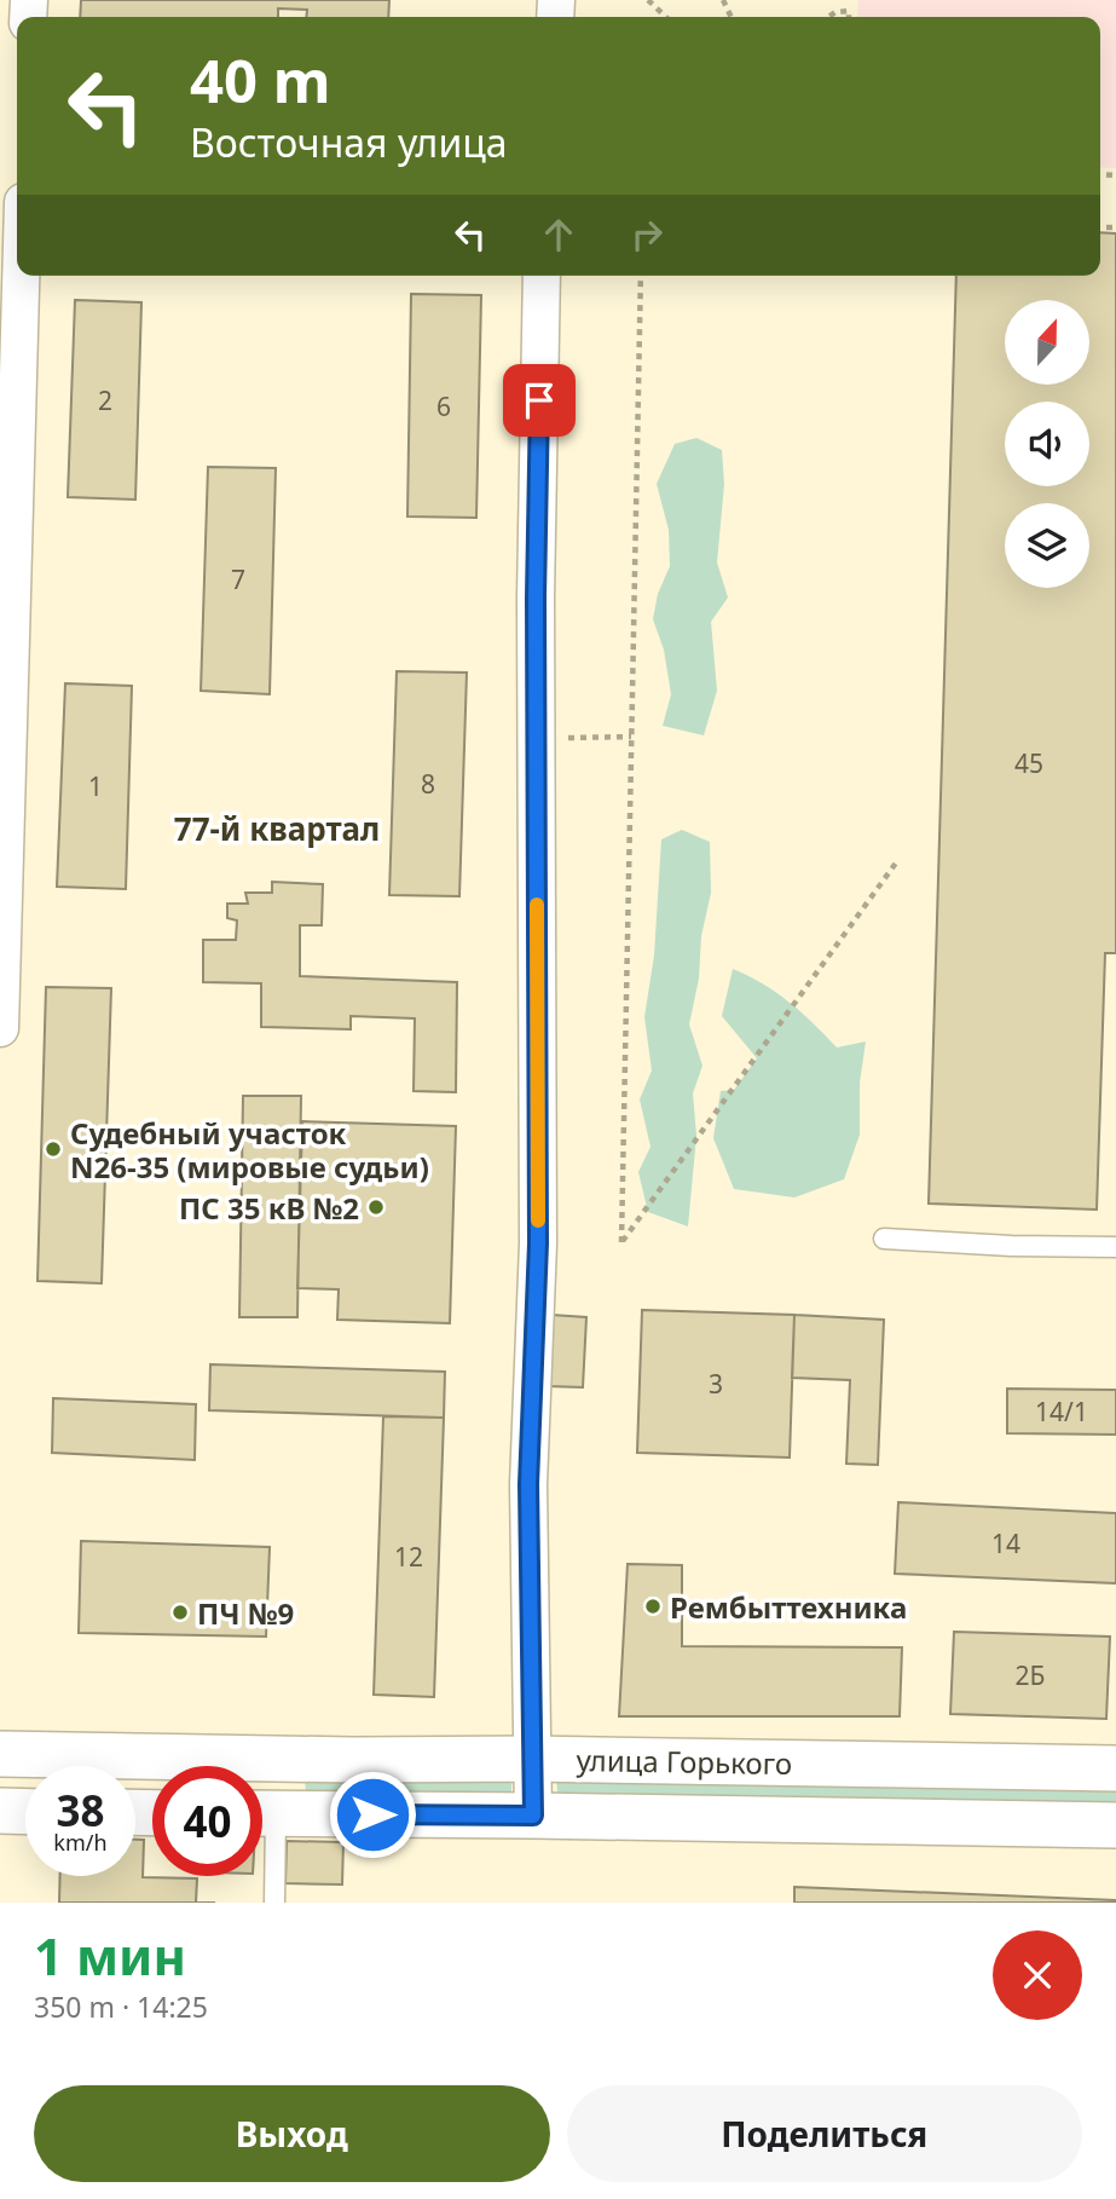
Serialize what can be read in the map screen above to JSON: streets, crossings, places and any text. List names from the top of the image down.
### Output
{
  "streets": {
    "street": ["улица Горького"]
  },
  "districts": ["77-й квартал"],
  "places": [
    "Судебный участок N26-35 (мировые судьи)",
    "ПС 35 кВ №2",
    "Рембыттехника",
    "ПЧ №9"
  ],
  "house_numbers": [
    "2",
    "6",
    "7",
    "45",
    "8",
    "1",
    "3",
    "14/1",
    "14",
    "12",
    "2Б"
  ],
  "north": "top",
  "page": {
    "turn": ["40 m", "Восточная улица"],
    "speed": "38 km/h",
    "limit": "40",
    "heading": ["1 мин", "350 m · 14:25"],
    "buttons": ["Выход", "Поделиться"]
  }
}
